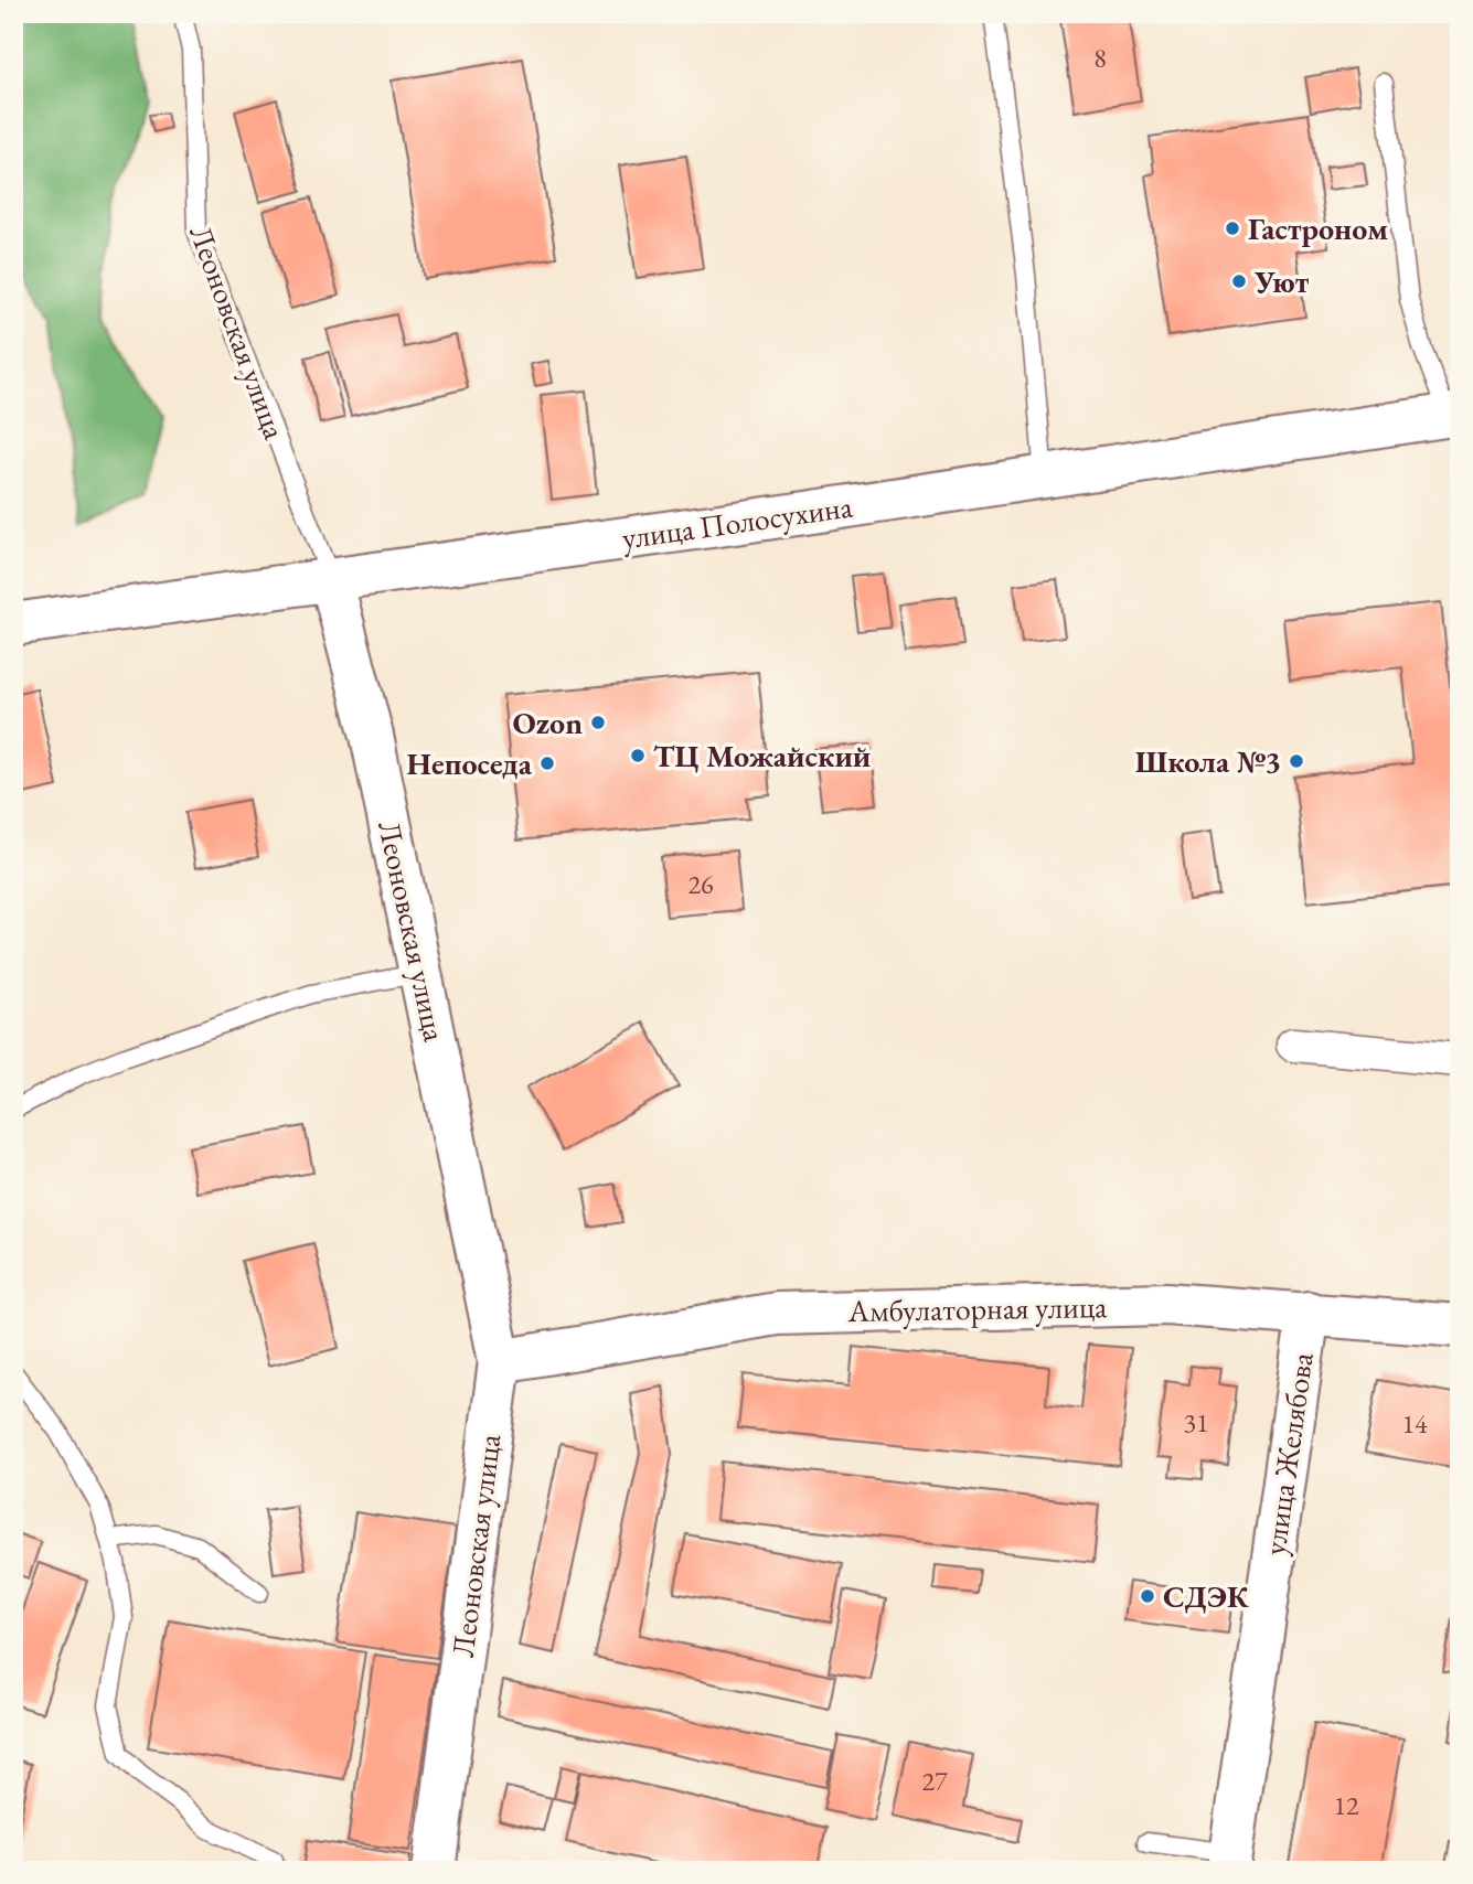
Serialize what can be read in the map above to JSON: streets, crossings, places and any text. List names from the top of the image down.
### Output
{
  "streets": {
    "street": [
      "Леоновская улица",
      "улица Полосухина",
      "Амбулаторная улица",
      "улица Желябова"
    ]
  },
  "crossings": [
    ["Леоновская улица", "улица Полосухина"],
    ["Леоновская улица", "Амбулаторная улица"],
    ["Амбулаторная улица", "улица Желябова"]
  ],
  "places": [
    "Гастроном",
    "Уют",
    "Ozon",
    "ТЦ Можайский",
    "Школа №3",
    "Непоседа",
    "СДЭК"
  ],
  "house_numbers": [
    "8",
    "26",
    "31",
    "14",
    "27",
    "12"
  ]
}
